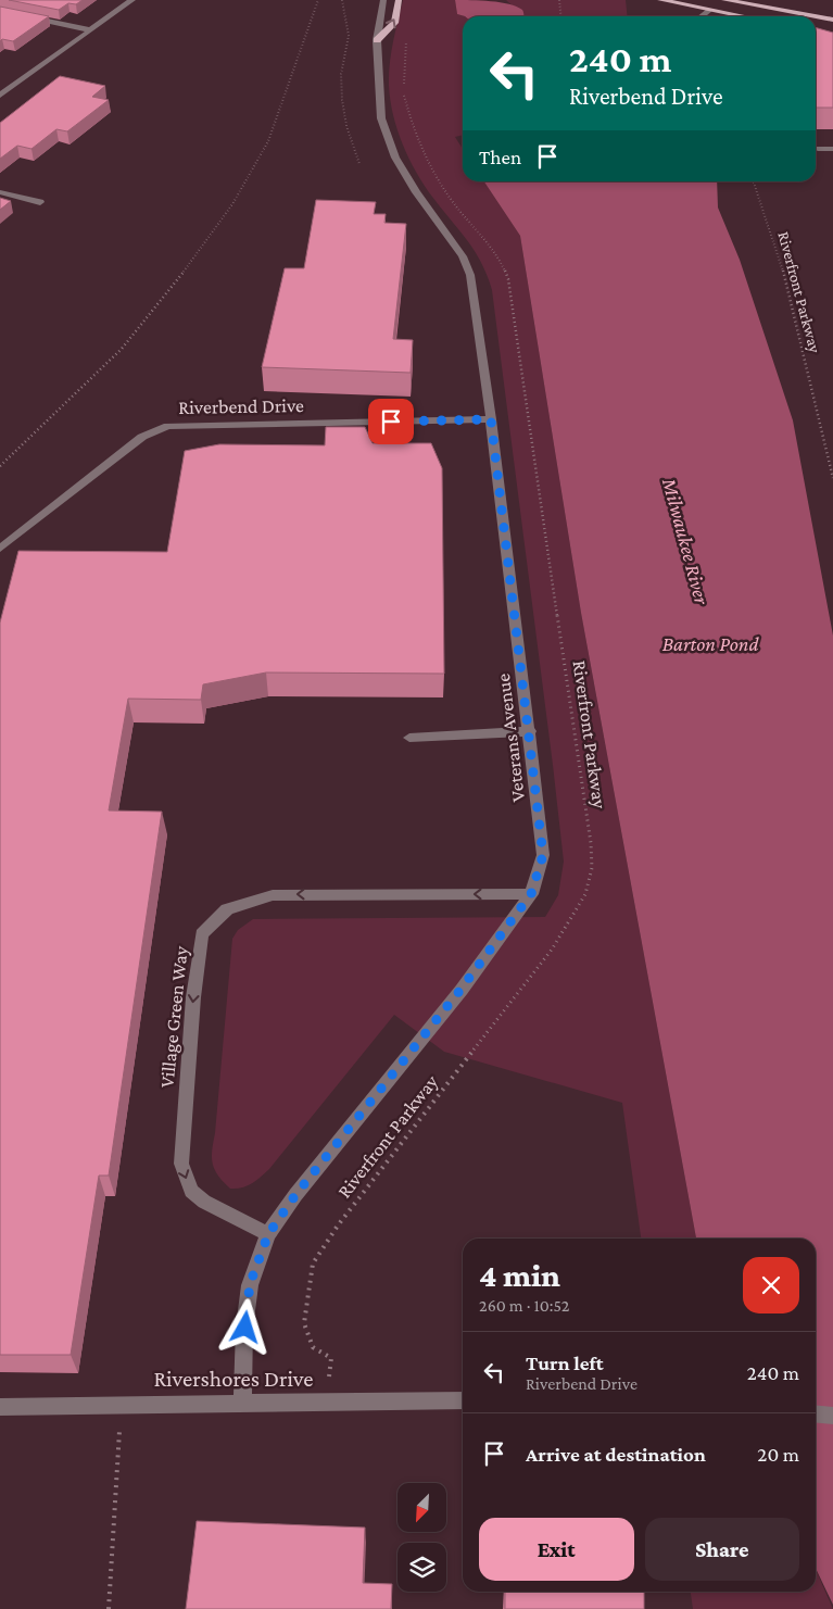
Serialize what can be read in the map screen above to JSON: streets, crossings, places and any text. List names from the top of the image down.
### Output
{
  "streets": {
    "street": [
      "Riverbend Drive",
      "Veterans Avenue",
      "Village Green Way",
      "Rivershores Drive"
    ],
    "path": ["Riverfront Parkway"]
  },
  "crossings": [
    ["Riverfront Parkway", "Rivershores Drive"],
    ["Riverbend Drive", "Veterans Avenue"],
    ["Veterans Avenue", "Village Green Way"],
    ["Veterans Avenue", "Rivershores Drive"]
  ],
  "water": ["Milwaukee River", "Barton Pond"],
  "north": "bottom left",
  "page": {
    "turn": ["240 m", "Riverbend Drive"],
    "then": "Then",
    "heading": ["4 min", "260 m · 10:52"],
    "list": [
      {
        "name": "Turn left",
        "note": "Riverbend Drive",
        "value": "240 m"
      },
      {
        "name": "Arrive at destination",
        "value": "20 m"
      }
    ],
    "buttons": ["Exit", "Share"]
  }
}
